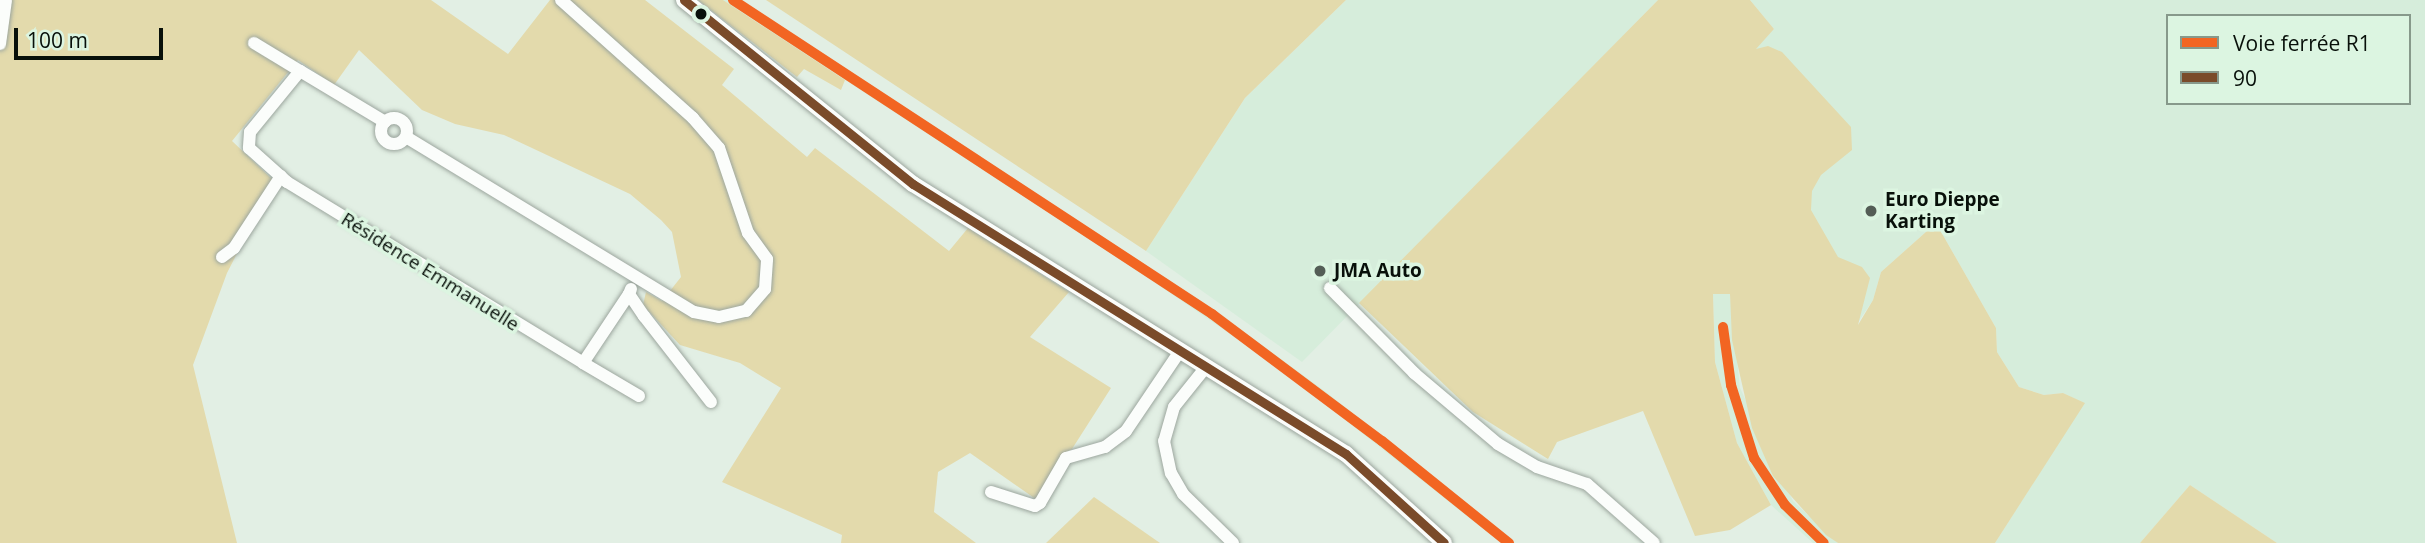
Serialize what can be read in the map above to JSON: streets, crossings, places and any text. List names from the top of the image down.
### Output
{
  "streets": {
    "street": ["Résidence Emmanuelle"]
  },
  "places": ["Euro Dieppe Karting", "JMA Auto"],
  "lines": ["rail line R1", "transit line 90"],
  "legend": ["Voie ferrée R1", "90"],
  "scale_bar": "100 m"
}
